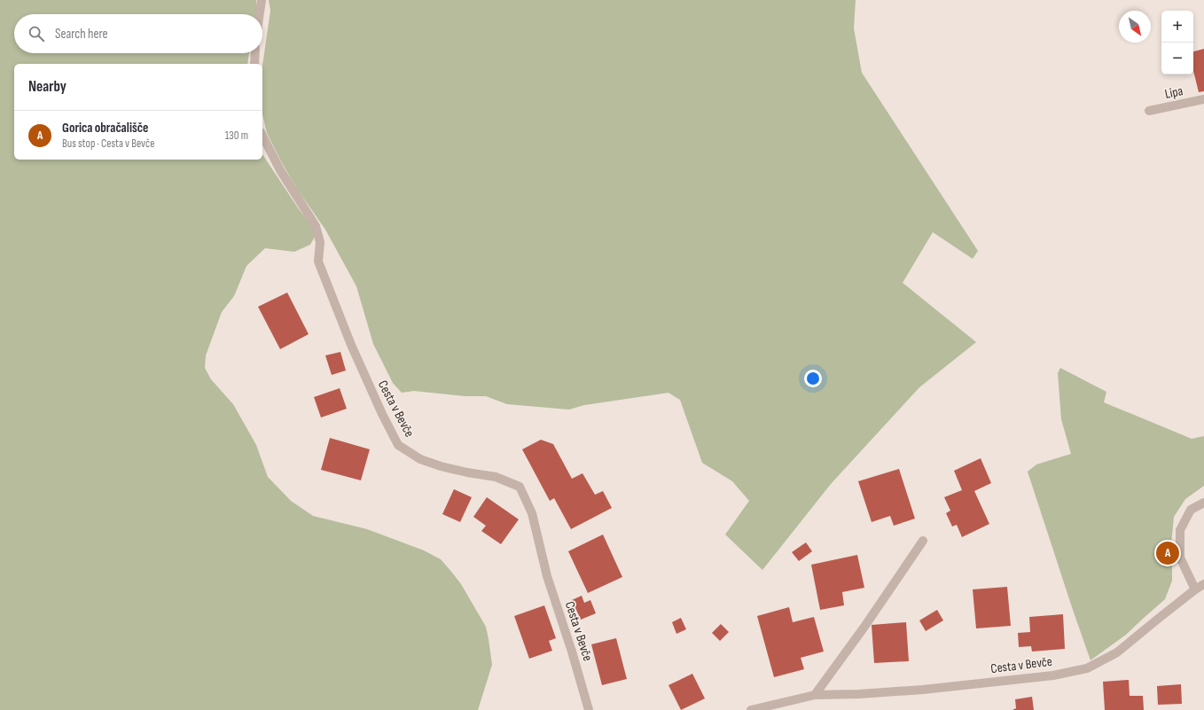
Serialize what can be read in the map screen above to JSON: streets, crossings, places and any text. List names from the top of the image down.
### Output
{
  "streets": {
    "street": ["Lipa", "Cesta v Bevče"]
  },
  "north": "bottom right",
  "page": {
    "map_buttons": ["+", "−"],
    "search": "Search here",
    "heading": "Nearby",
    "list": [
      {
        "mark": "A",
        "name": "Gorica obračališče",
        "note": "Bus stop · Cesta v Bevče",
        "value": "130 m"
      }
    ],
    "pins": "A"
  }
}
